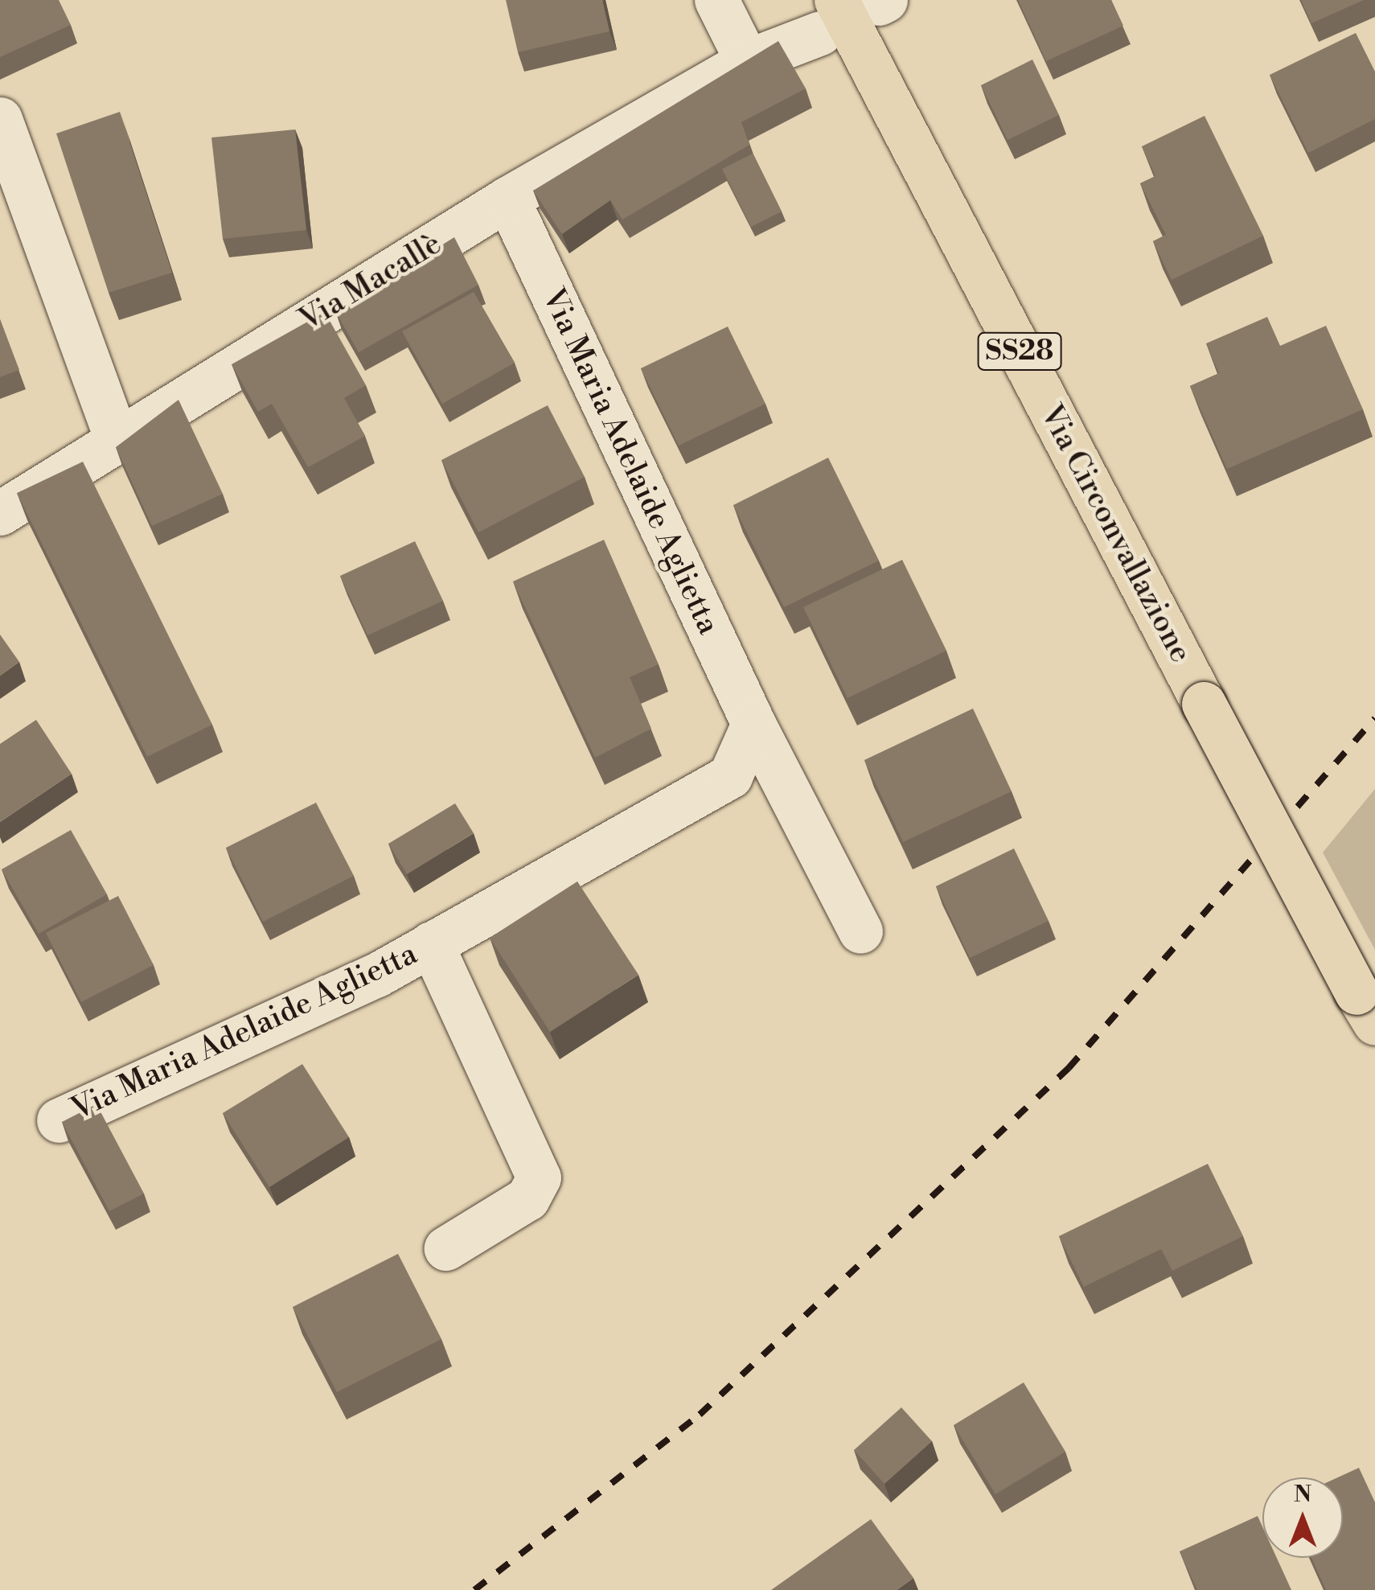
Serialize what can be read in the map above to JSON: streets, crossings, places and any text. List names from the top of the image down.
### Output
{
  "streets": {
    "main road": ["SS28", "Via Circonvallazione"],
    "street": ["Via Macallè", "Via Maria Adelaide Aglietta"]
  },
  "crossings": [
    ["Via Macallè", "Via Maria Adelaide Aglietta"],
    ["Via Macallè", "Via Circonvallazione"]
  ],
  "north": "top"
}
